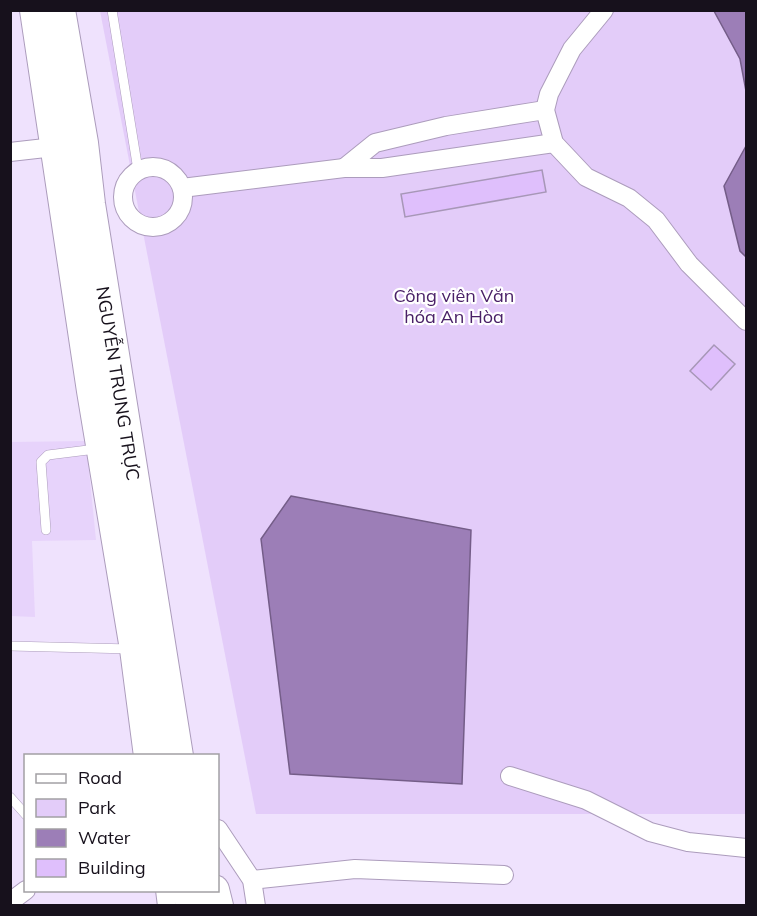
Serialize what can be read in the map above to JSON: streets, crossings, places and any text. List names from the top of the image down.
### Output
{
  "streets": {
    "main road": ["NGUYỄN TRUNG TRỰC"]
  },
  "parks": ["Công viên Văn hóa An Hòa"],
  "legend": [
    "Road",
    "Park",
    "Water",
    "Building"
  ]
}
